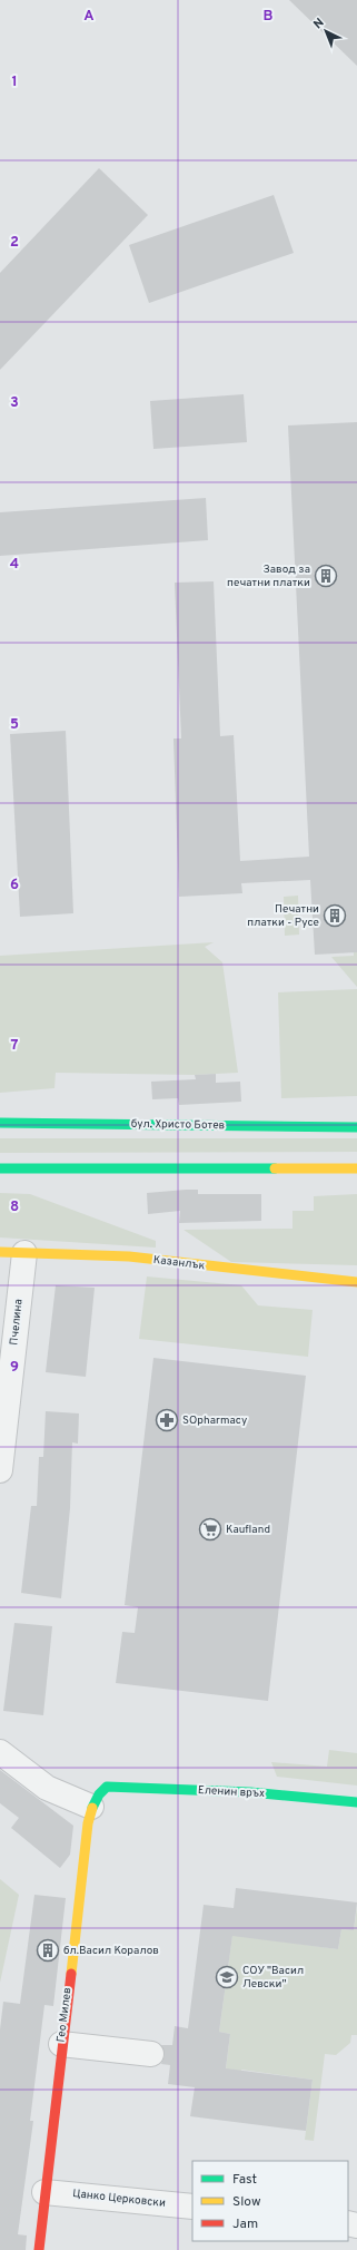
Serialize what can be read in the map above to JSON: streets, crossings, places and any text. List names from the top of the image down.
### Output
{
  "streets": {
    "main road": [
      "бул. Христо Ботев",
      "Казанлък",
      "Еленин връх",
      "Гео Милев"
    ],
    "street": ["Пчелина", "Цанко Церковски"]
  },
  "crossings": [
    ["Казанлък", "Пчелина"],
    ["Еленин връх", "Гео Милев"],
    ["Гео Милев", "Цанко Церковски"]
  ],
  "places": {
    "building": ["Завод за печатни платки", "Печатни платки - Русе", "бл.Васил Коралов"],
    "pharmacy": ["SOpharmacy"],
    "supermarket": ["Kaufland"],
    "school or university": ["СОУ \"Васил Левски\""]
  },
  "legend": ["Fast", "Slow", "Jam"],
  "north": "top left",
  "grid": {
    "columns": ["A", "B"],
    "rows": [
      "1",
      "2",
      "3",
      "4",
      "5",
      "6",
      "7",
      "8",
      "9"
    ]
  }
}
